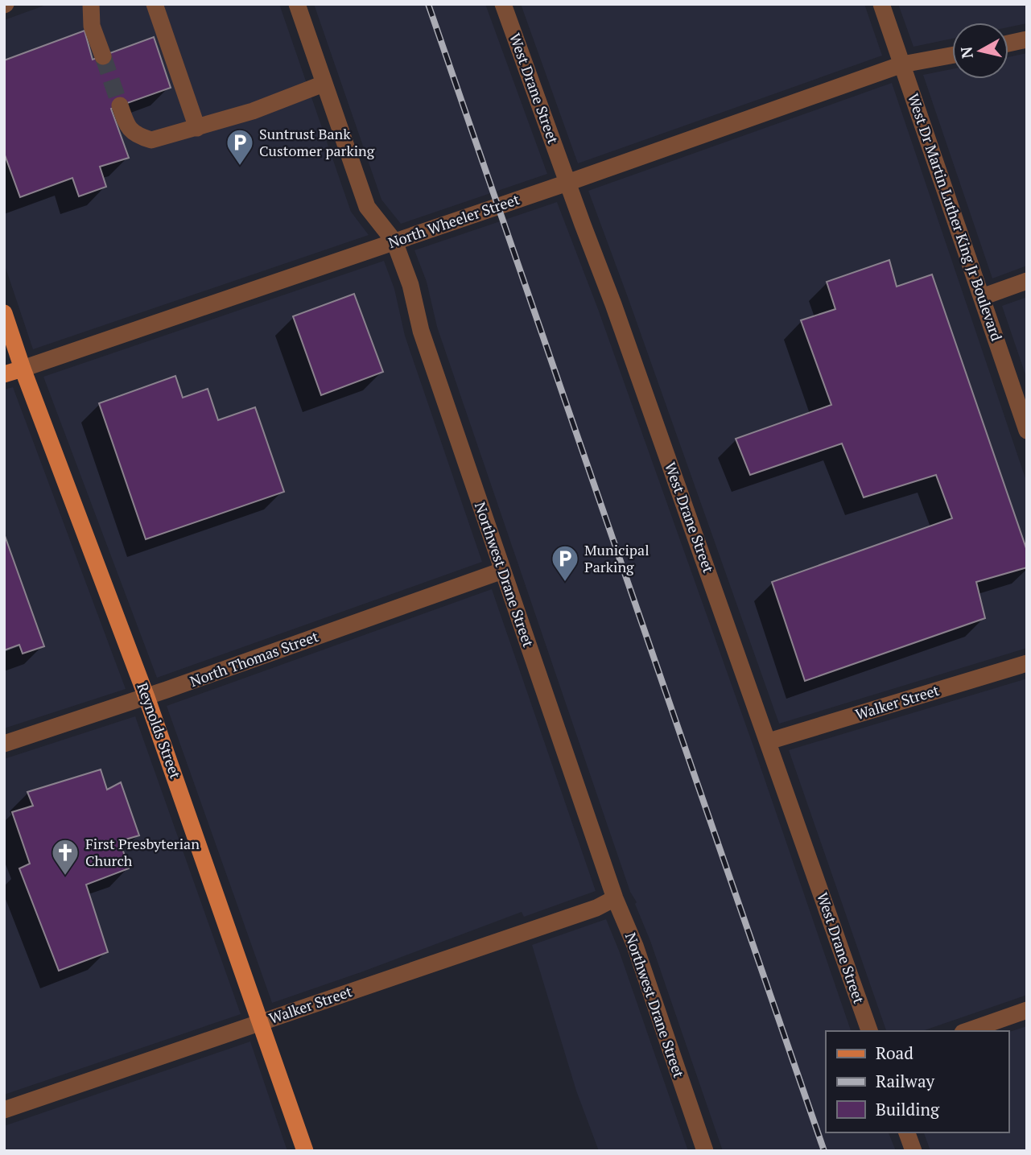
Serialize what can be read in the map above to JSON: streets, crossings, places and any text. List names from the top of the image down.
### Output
{
  "streets": {
    "main road": ["North Wheeler Street", "Reynolds Street"],
    "street": [
      "West Drane Street",
      "West Dr Martin Luther King Jr Boulevard",
      "Northwest Drane Street",
      "North Thomas Street",
      "Walker Street"
    ]
  },
  "crossings": [
    ["West Drane Street", "North Wheeler Street"],
    ["West Drane Street", "Walker Street"],
    ["West Dr Martin Luther King Jr Boulevard", "North Wheeler Street"],
    ["North Wheeler Street", "Northwest Drane Street"],
    ["North Wheeler Street", "Reynolds Street"],
    ["Northwest Drane Street", "North Thomas Street"],
    ["Northwest Drane Street", "Walker Street"],
    ["North Thomas Street", "Reynolds Street"],
    ["Walker Street", "Reynolds Street"]
  ],
  "places": {
    "parking": ["Suntrust Bank Customer parking", "Municipal Parking"],
    "church": ["First Presbyterian Church"]
  },
  "legend": ["Road", "Railway", "Building"],
  "north": "left"
}
